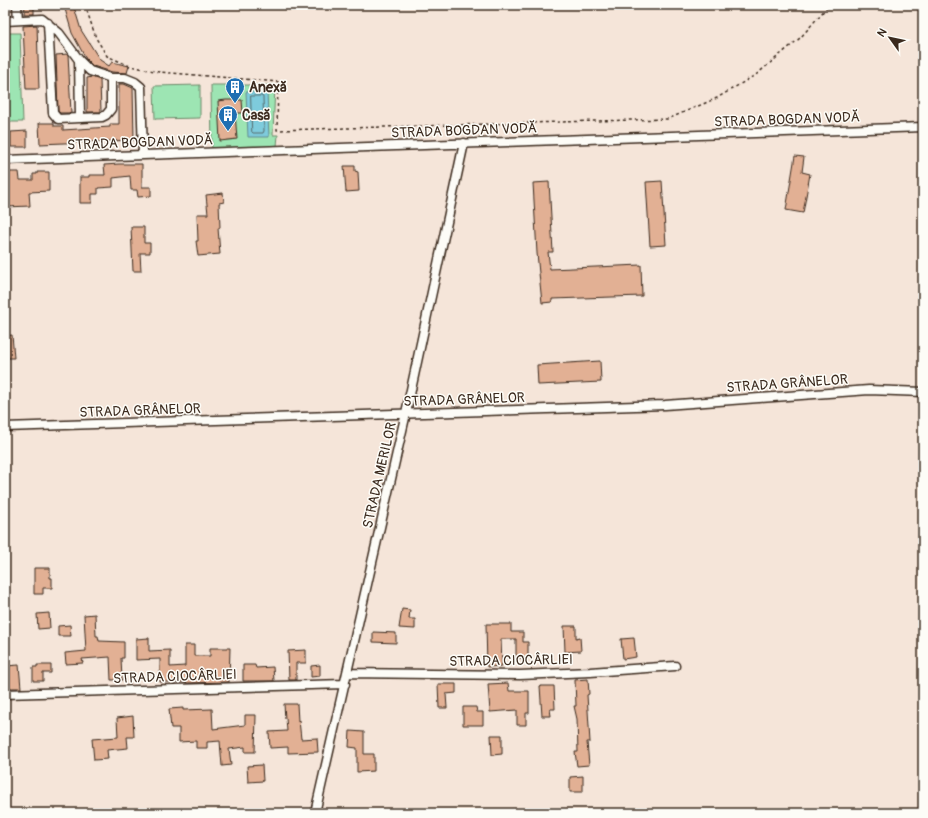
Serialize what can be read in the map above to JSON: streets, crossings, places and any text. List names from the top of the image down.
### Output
{
  "streets": {
    "street": [
      "STRADA BOGDAN VODĂ",
      "STRADA GRÂNELOR",
      "STRADA MERILOR",
      "STRADA CIOCÂRLIEI"
    ]
  },
  "crossings": [
    ["STRADA BOGDAN VODĂ", "STRADA MERILOR"],
    ["STRADA GRÂNELOR", "STRADA MERILOR"],
    ["STRADA MERILOR", "STRADA CIOCÂRLIEI"]
  ],
  "places": {
    "building": ["Anexă", "Casă"]
  },
  "north": "top left"
}
